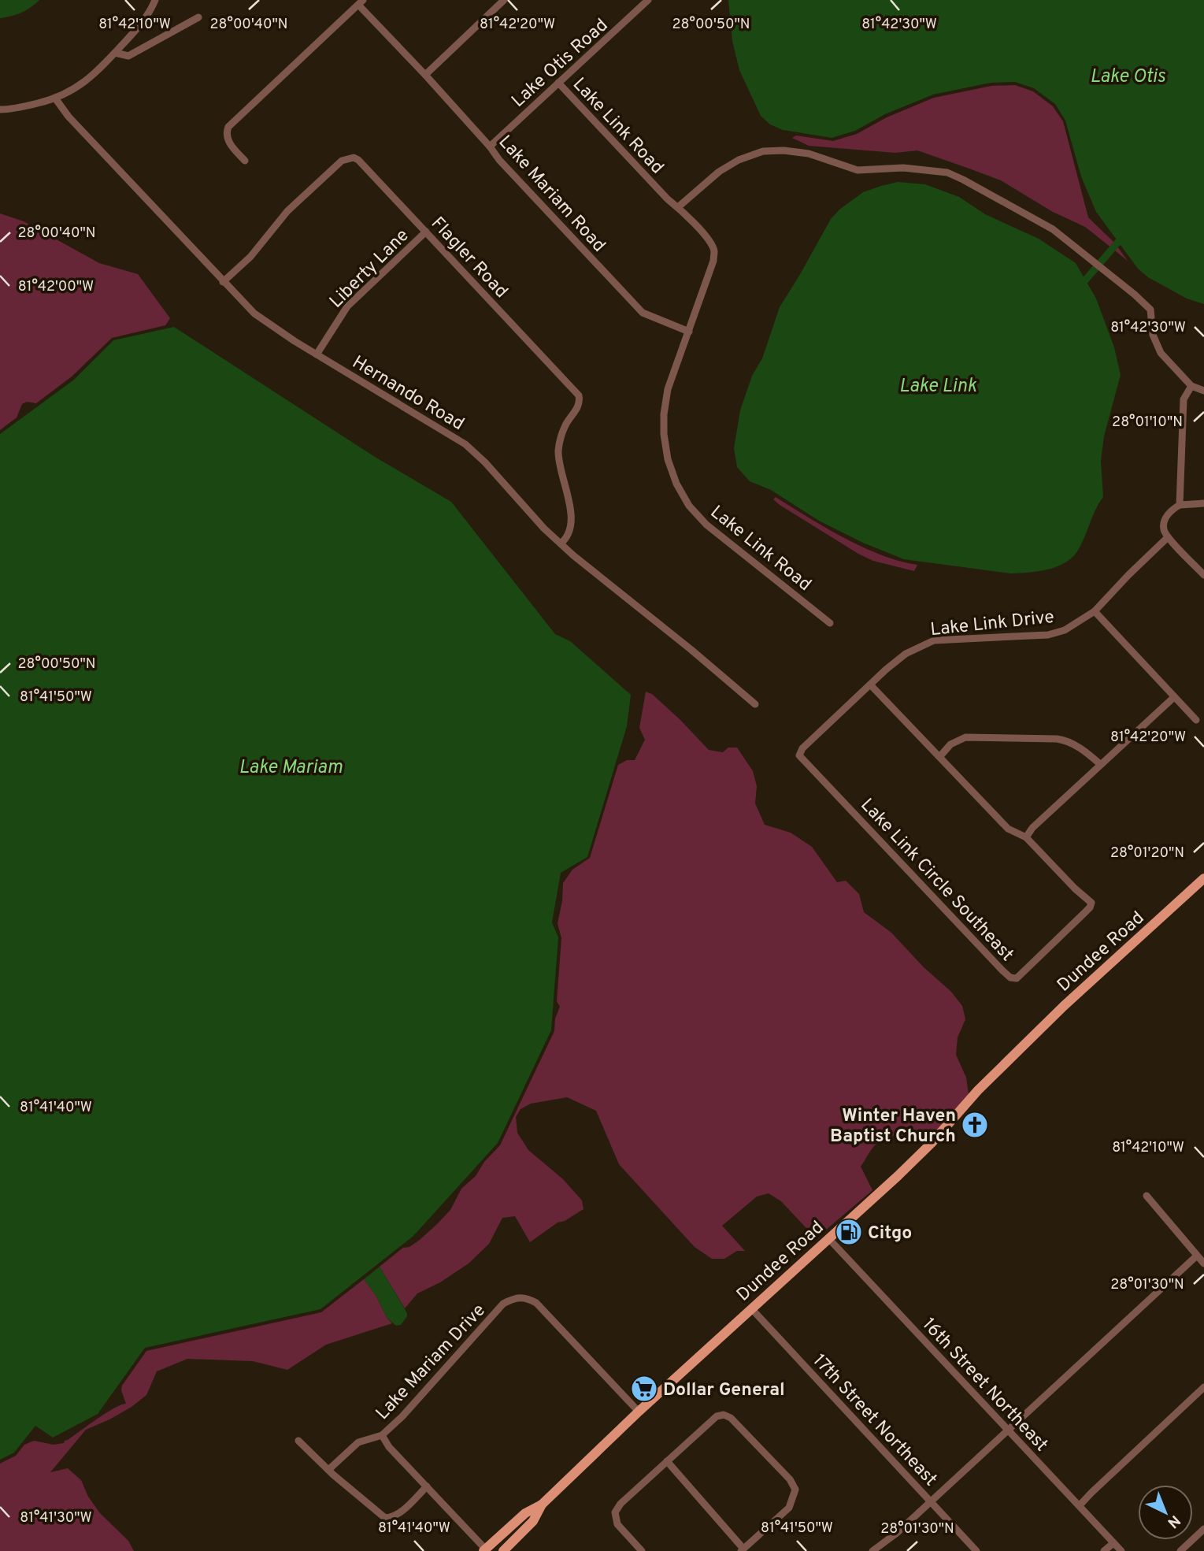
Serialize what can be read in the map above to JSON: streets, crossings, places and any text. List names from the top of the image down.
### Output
{
  "streets": {
    "main road": ["Dundee Road"],
    "street": [
      "Lake Otis Road",
      "Lake Link Road",
      "Lake Mariam Road",
      "Flagler Road",
      "Liberty Lane",
      "Hernando Road",
      "Lake Link Drive",
      "Lake Link Circle Southeast",
      "Lake Mariam Drive",
      "16th Street Northeast",
      "17th Street Northeast"
    ]
  },
  "crossings": [
    ["Lake Otis Road", "Lake Link Road"],
    ["Lake Otis Road", "Lake Mariam Road"],
    ["Lake Link Road", "Lake Mariam Road"],
    ["Flagler Road", "Liberty Lane"],
    ["Flagler Road", "Hernando Road"],
    ["Liberty Lane", "Hernando Road"],
    ["Lake Link Drive", "Lake Link Circle Southeast"],
    ["Dundee Road", "Lake Mariam Drive"],
    ["Dundee Road", "16th Street Northeast"],
    ["Dundee Road", "17th Street Northeast"]
  ],
  "water": ["Lake Otis", "Lake Link", "Lake Mariam"],
  "places": {
    "church": ["Winter Haven Baptist Church"],
    "fuel station": ["Citgo"],
    "supermarket": ["Dollar General"]
  },
  "north": "bottom right",
  "coordinates": [
    "28°00'40\"N",
    "28°00'50\"N",
    "81°42'10\"W",
    "81°42'30\"W",
    "81°42'20\"W",
    "81°42'00\"W",
    "28°01'10\"N",
    "81°41'50\"W",
    "28°01'20\"N",
    "81°41'40\"W",
    "28°01'30\"N",
    "81°41'30\"W"
  ]
}
